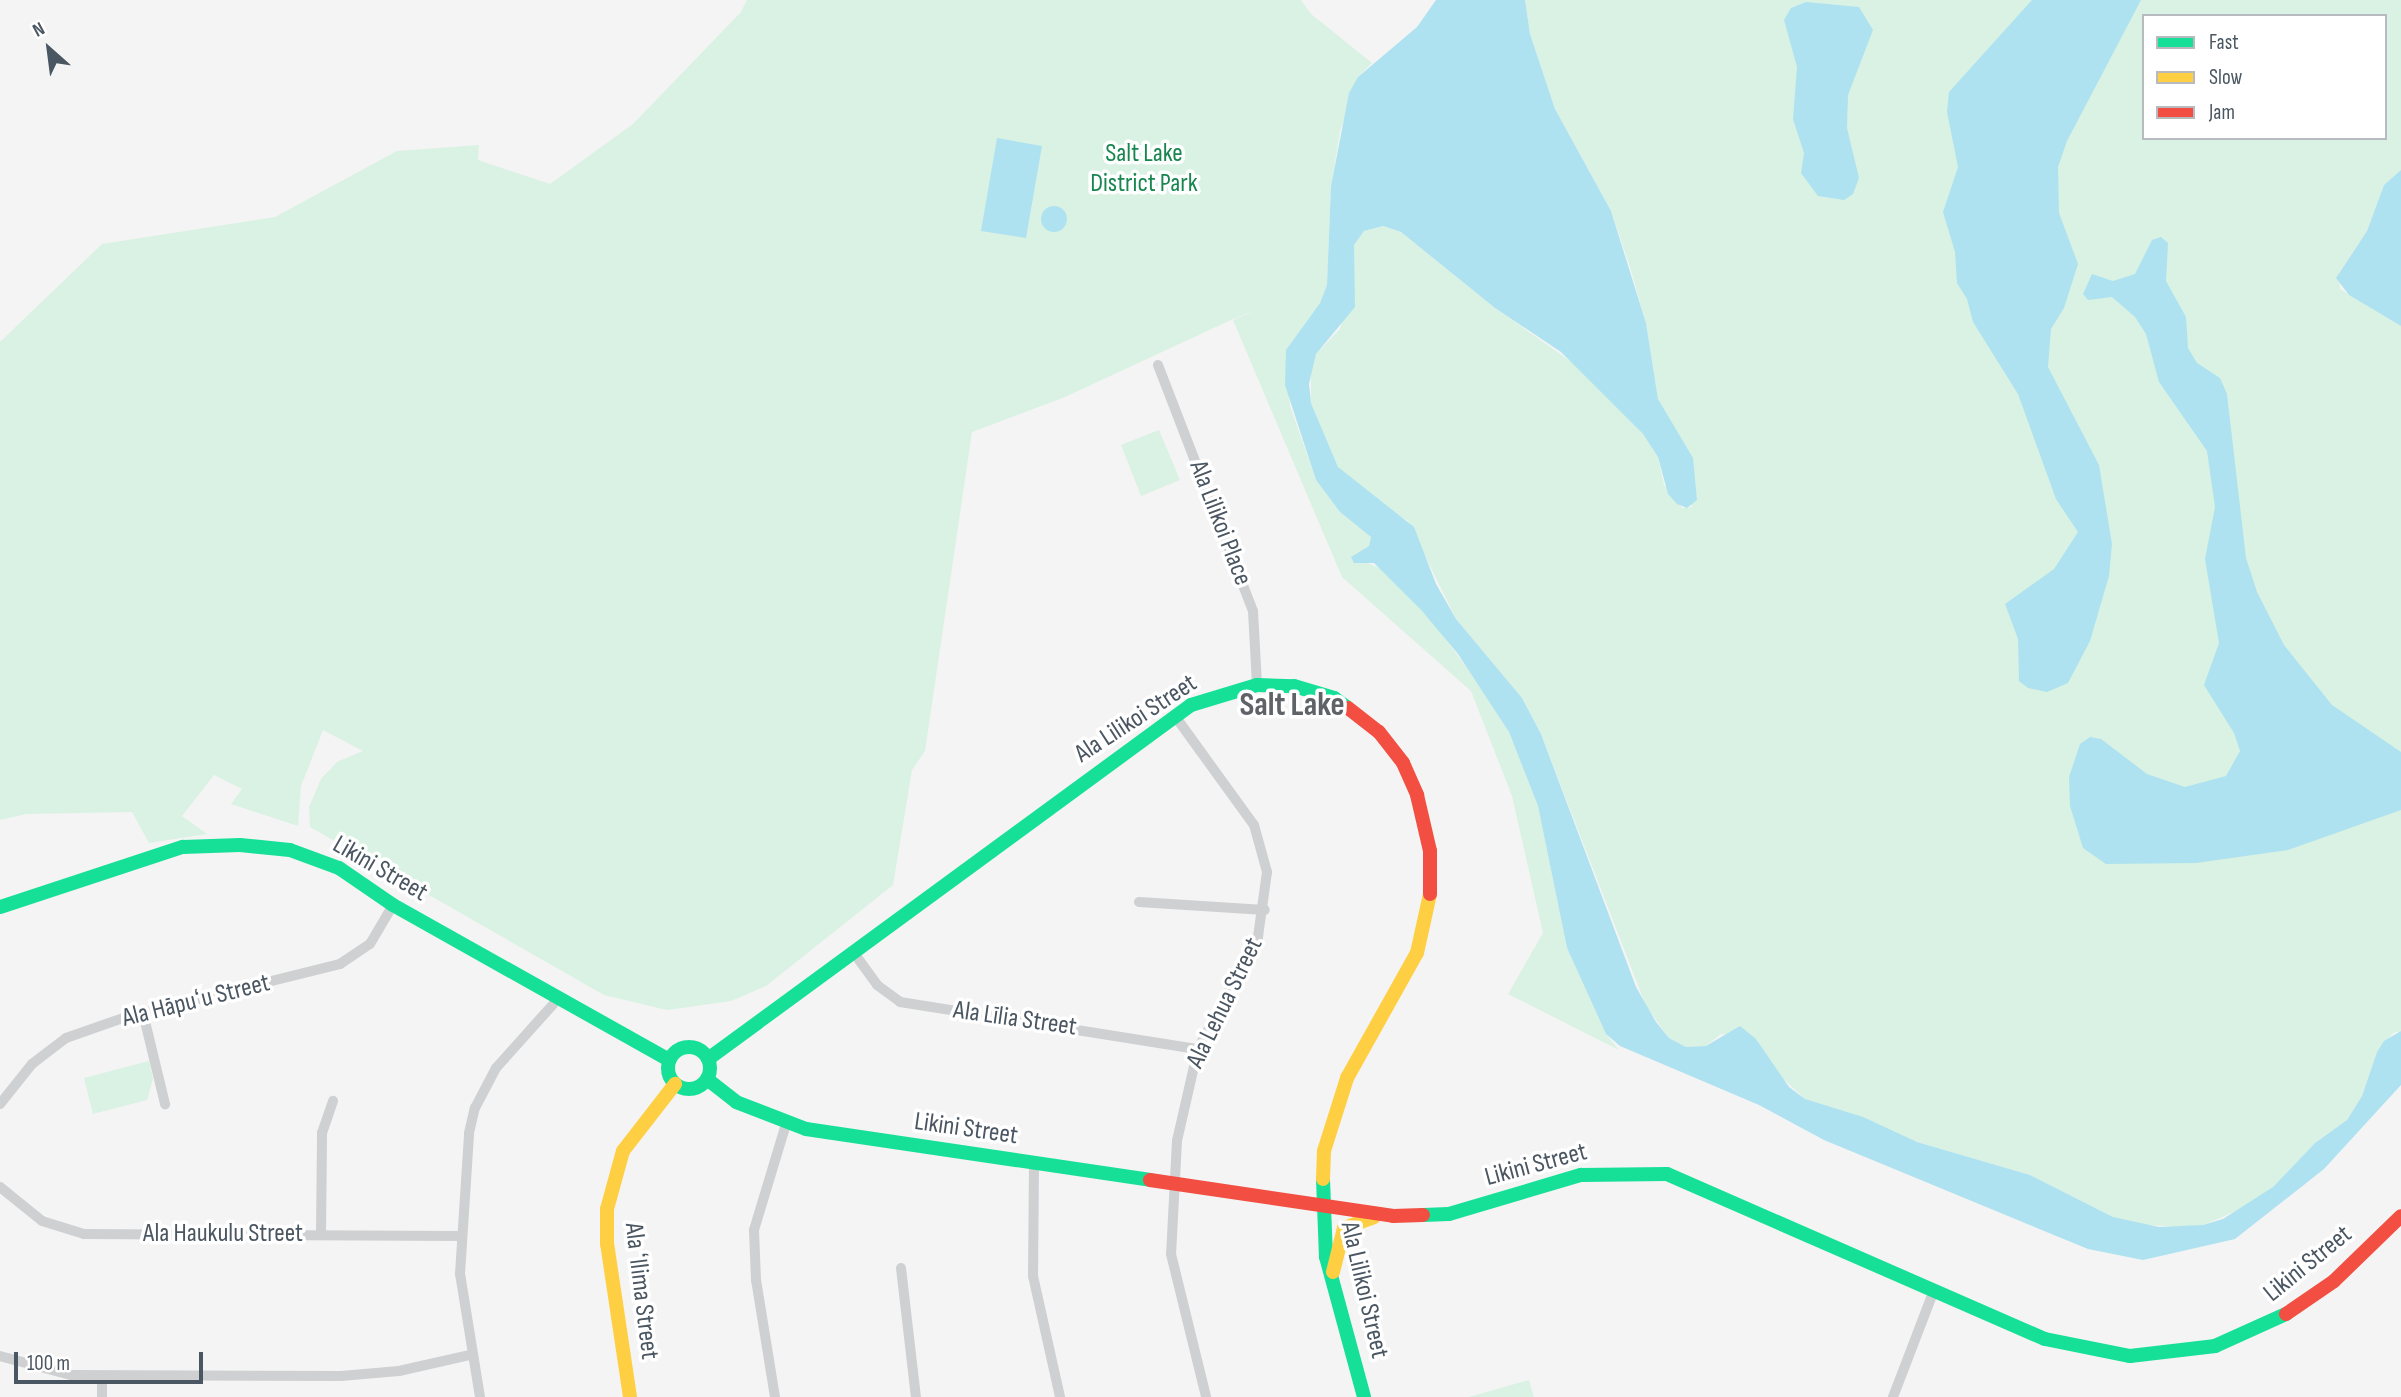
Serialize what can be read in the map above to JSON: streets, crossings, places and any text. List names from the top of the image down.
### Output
{
  "streets": {
    "street": [
      "Ala Lilikoi Place",
      "Ala Lilikoi Street",
      "Likini Street",
      "Ala Hāpuʻu Street",
      "Ala Lehua Street",
      "Ala Līlia Street",
      "Ala Haukulu Street",
      "Ala ʻIlima Street"
    ]
  },
  "crossings": [
    ["Ala Lilikoi Place", "Ala Lilikoi Street"],
    ["Ala Lilikoi Street", "Likini Street"],
    ["Ala Lilikoi Street", "Ala Lehua Street"],
    ["Ala Lilikoi Street", "Ala Līlia Street"],
    ["Ala Lilikoi Street", "Ala ʻIlima Street"],
    ["Likini Street", "Ala Hāpuʻu Street"],
    ["Likini Street", "Ala Lehua Street"],
    ["Likini Street", "Ala ʻIlima Street"],
    ["Ala Lehua Street", "Ala Līlia Street"]
  ],
  "districts": ["Salt Lake"],
  "parks": ["Salt Lake District Park"],
  "legend": ["Fast", "Slow", "Jam"],
  "scale_bar": "100 m",
  "north": "top left"
}
